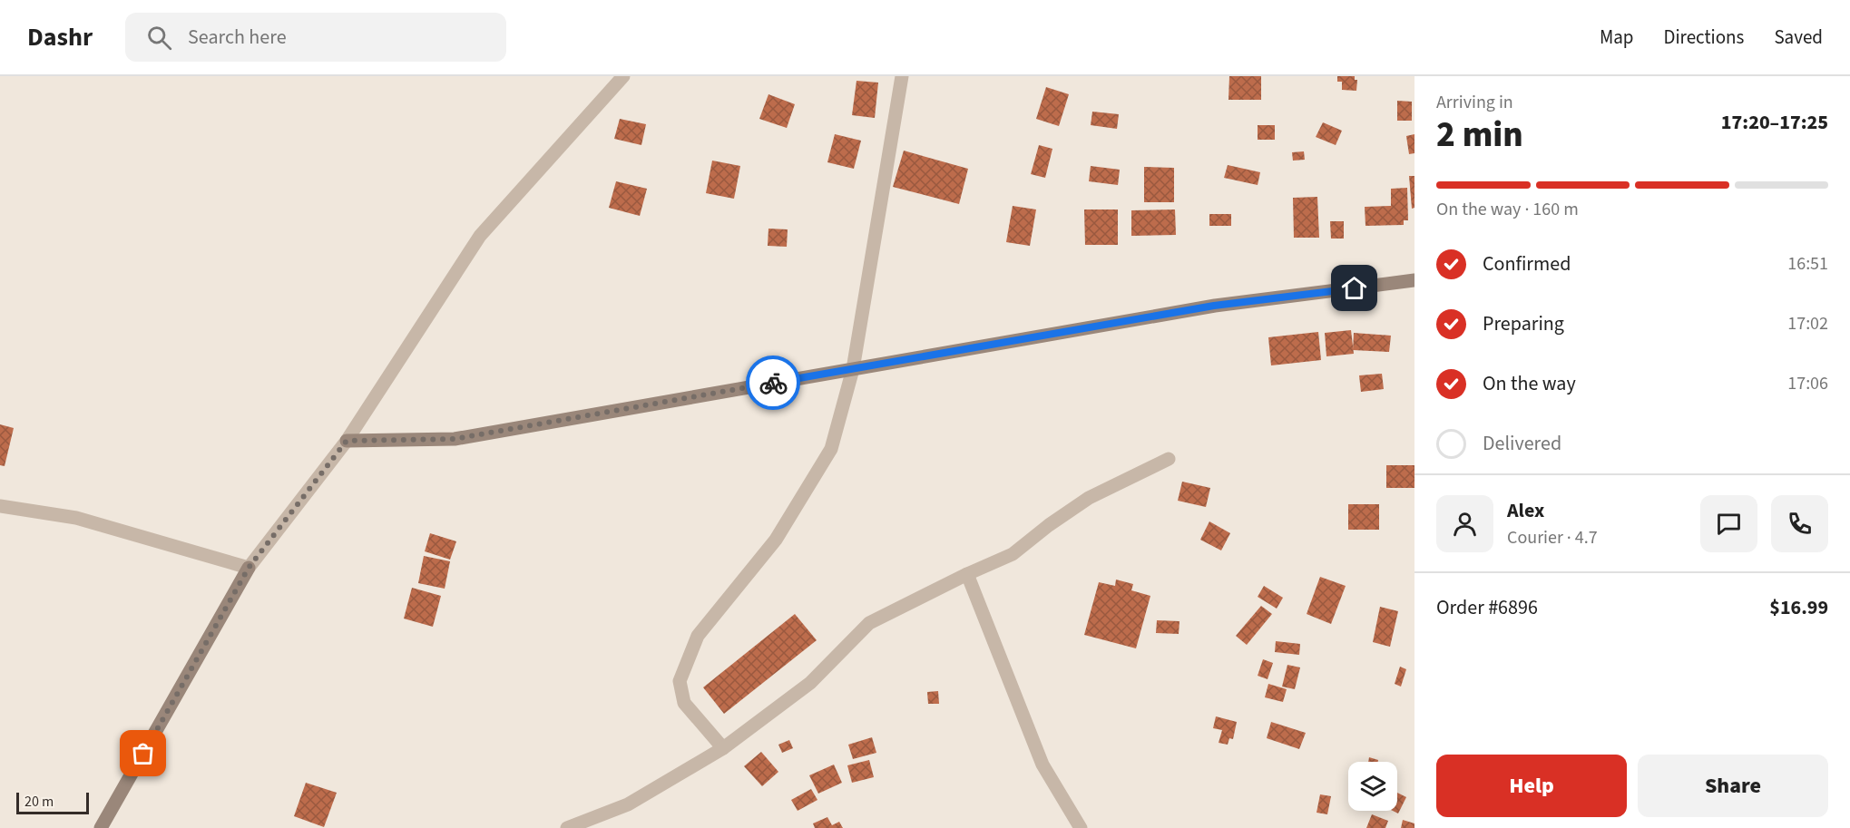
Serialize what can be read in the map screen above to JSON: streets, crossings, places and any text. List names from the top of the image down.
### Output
{
  "scale_bar": "20 m",
  "page": {
    "header": "Dashr",
    "search": "Search here",
    "nav": ["Map", "Directions", "Saved"],
    "heading": ["2 min", "Arriving in", "17:20–17:25"],
    "panel": [
      "Alex",
      "Courier · 4.7",
      "Order #6896",
      "$16.99"
    ],
    "bar": "On the way · 160 m",
    "list": [
      ["Confirmed", "16:51"],
      ["Preparing", "17:02"],
      ["On the way", "17:06"],
      "Delivered"
    ],
    "buttons": ["Help", "Share"],
    "scale": "20 m"
  }
}
